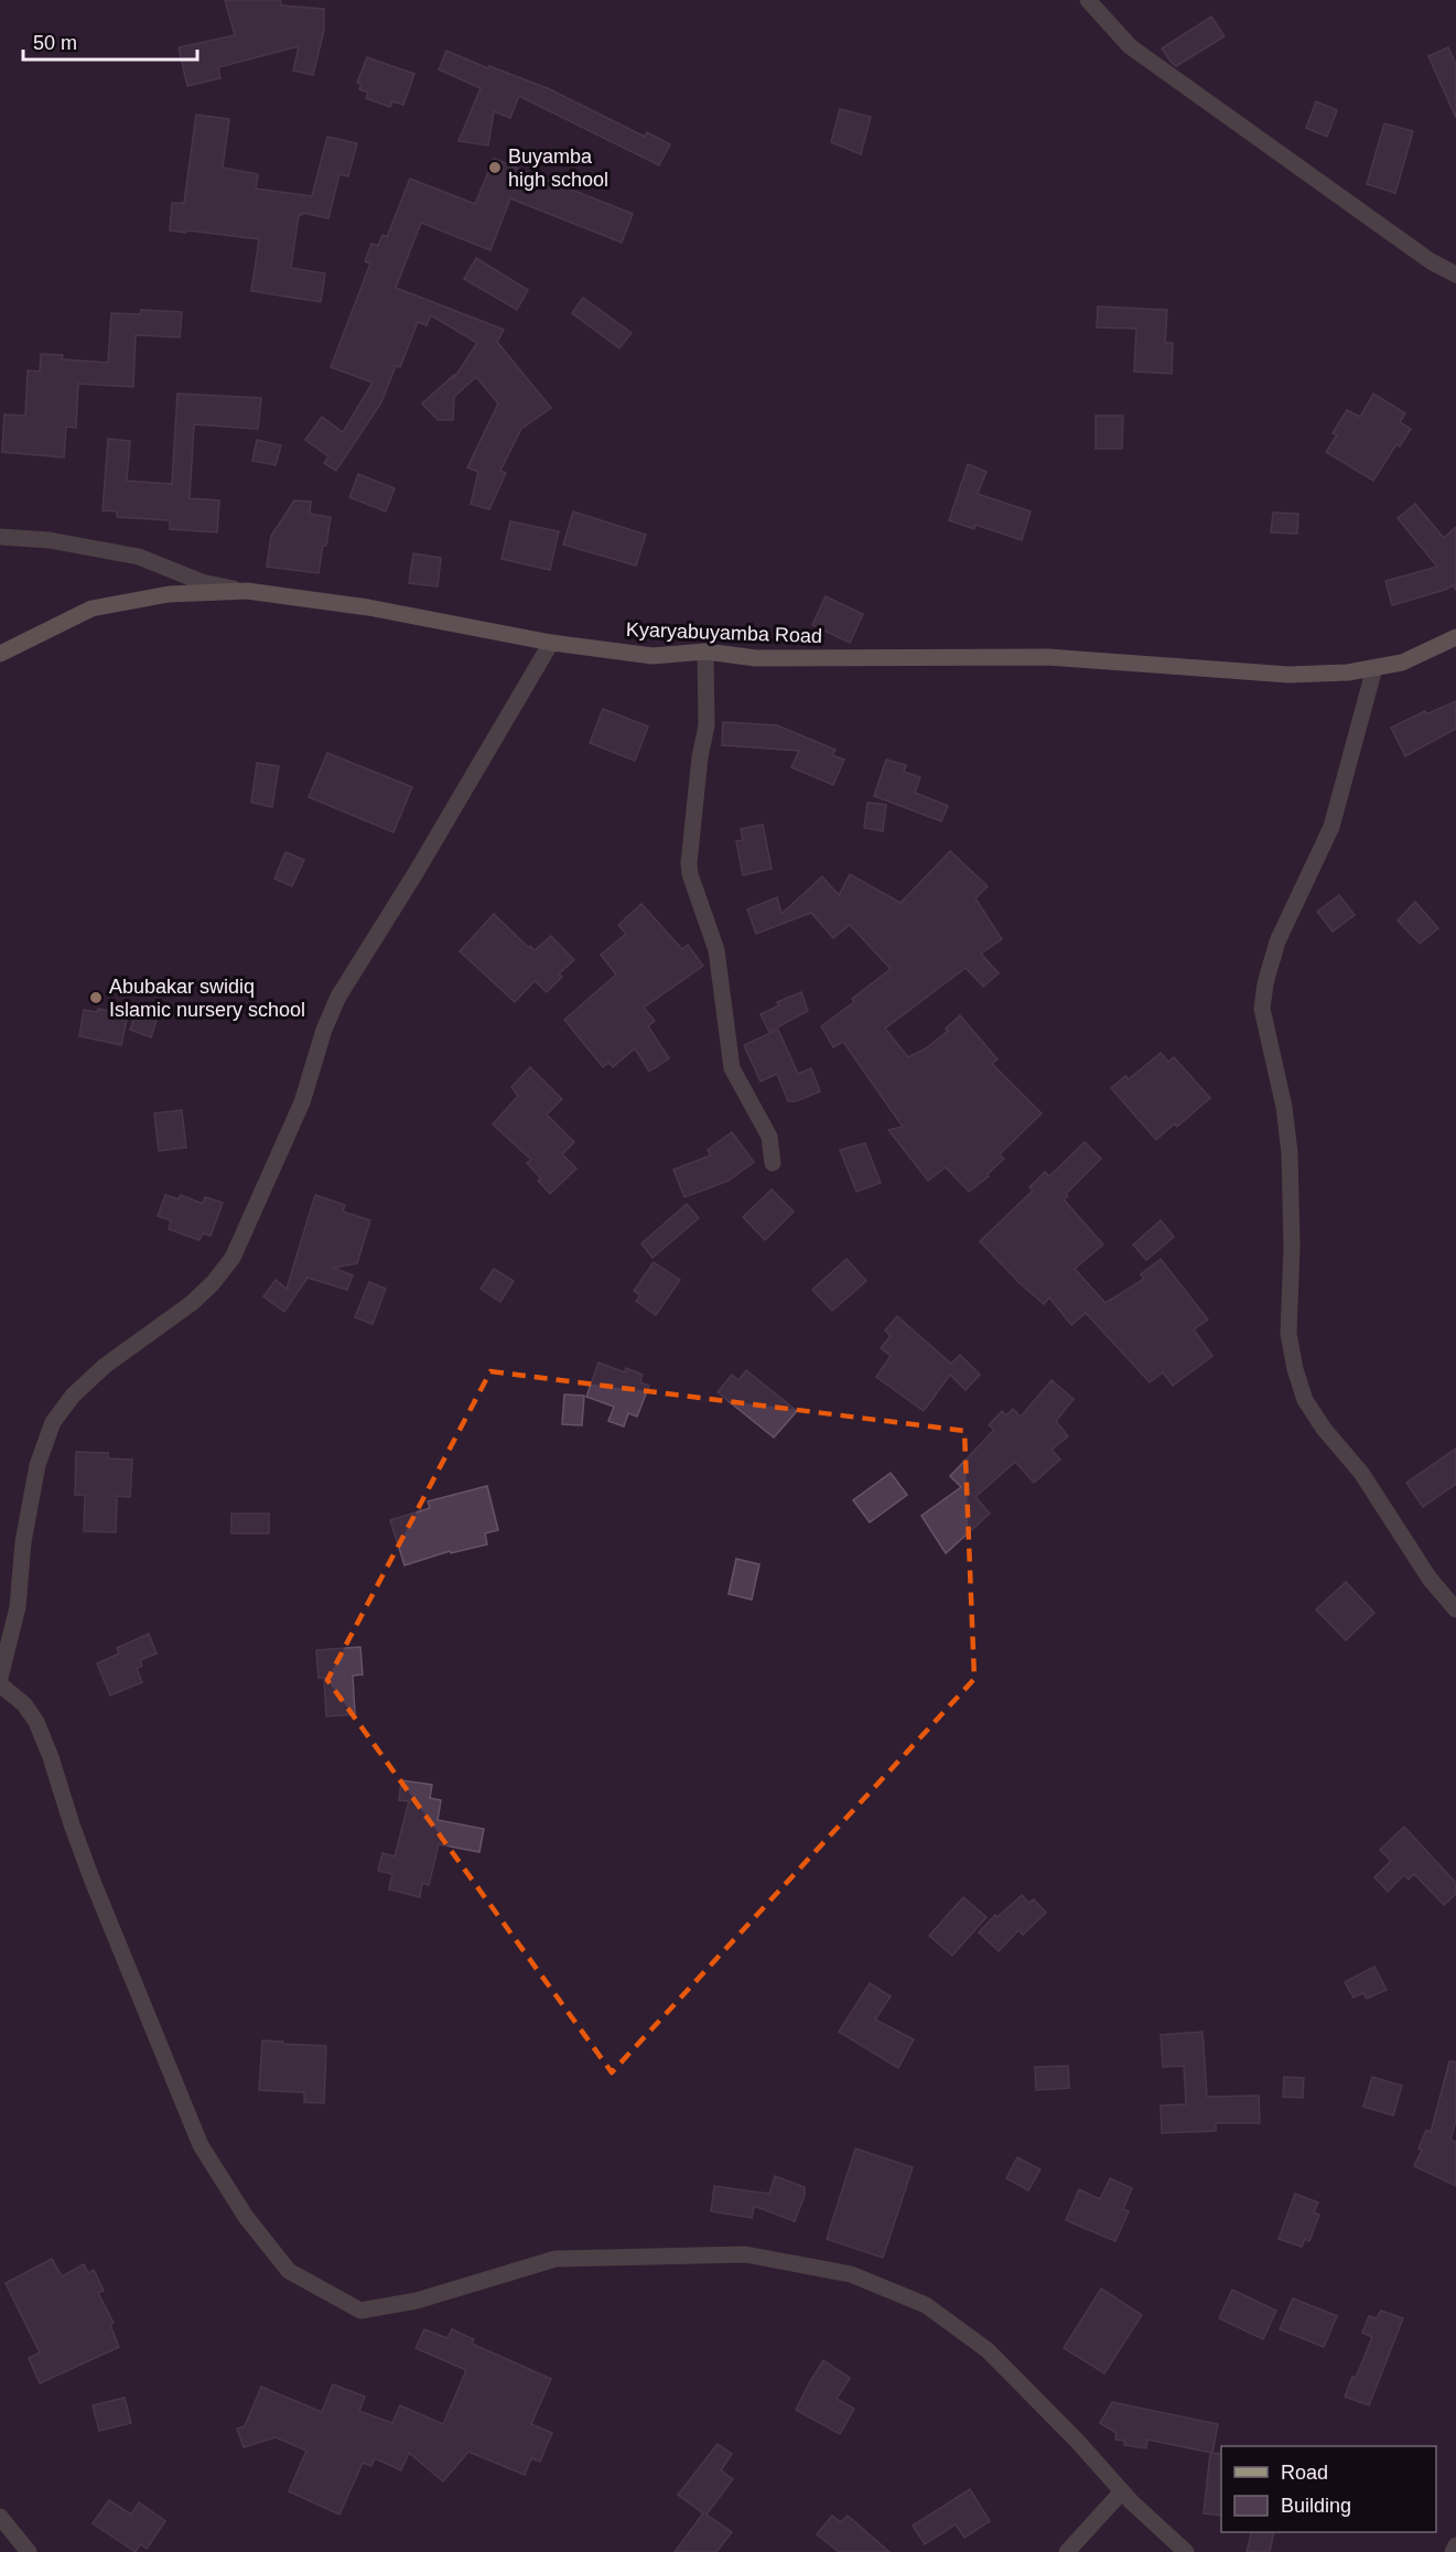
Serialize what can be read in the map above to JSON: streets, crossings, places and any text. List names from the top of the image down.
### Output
{
  "streets": {
    "street": ["Kyaryabuyamba Road"]
  },
  "places": ["Buyamba high school", "Abubakar swidiq Islamic nursery school"],
  "legend": ["Road", "Building"],
  "scale_bar": "50 m"
}
